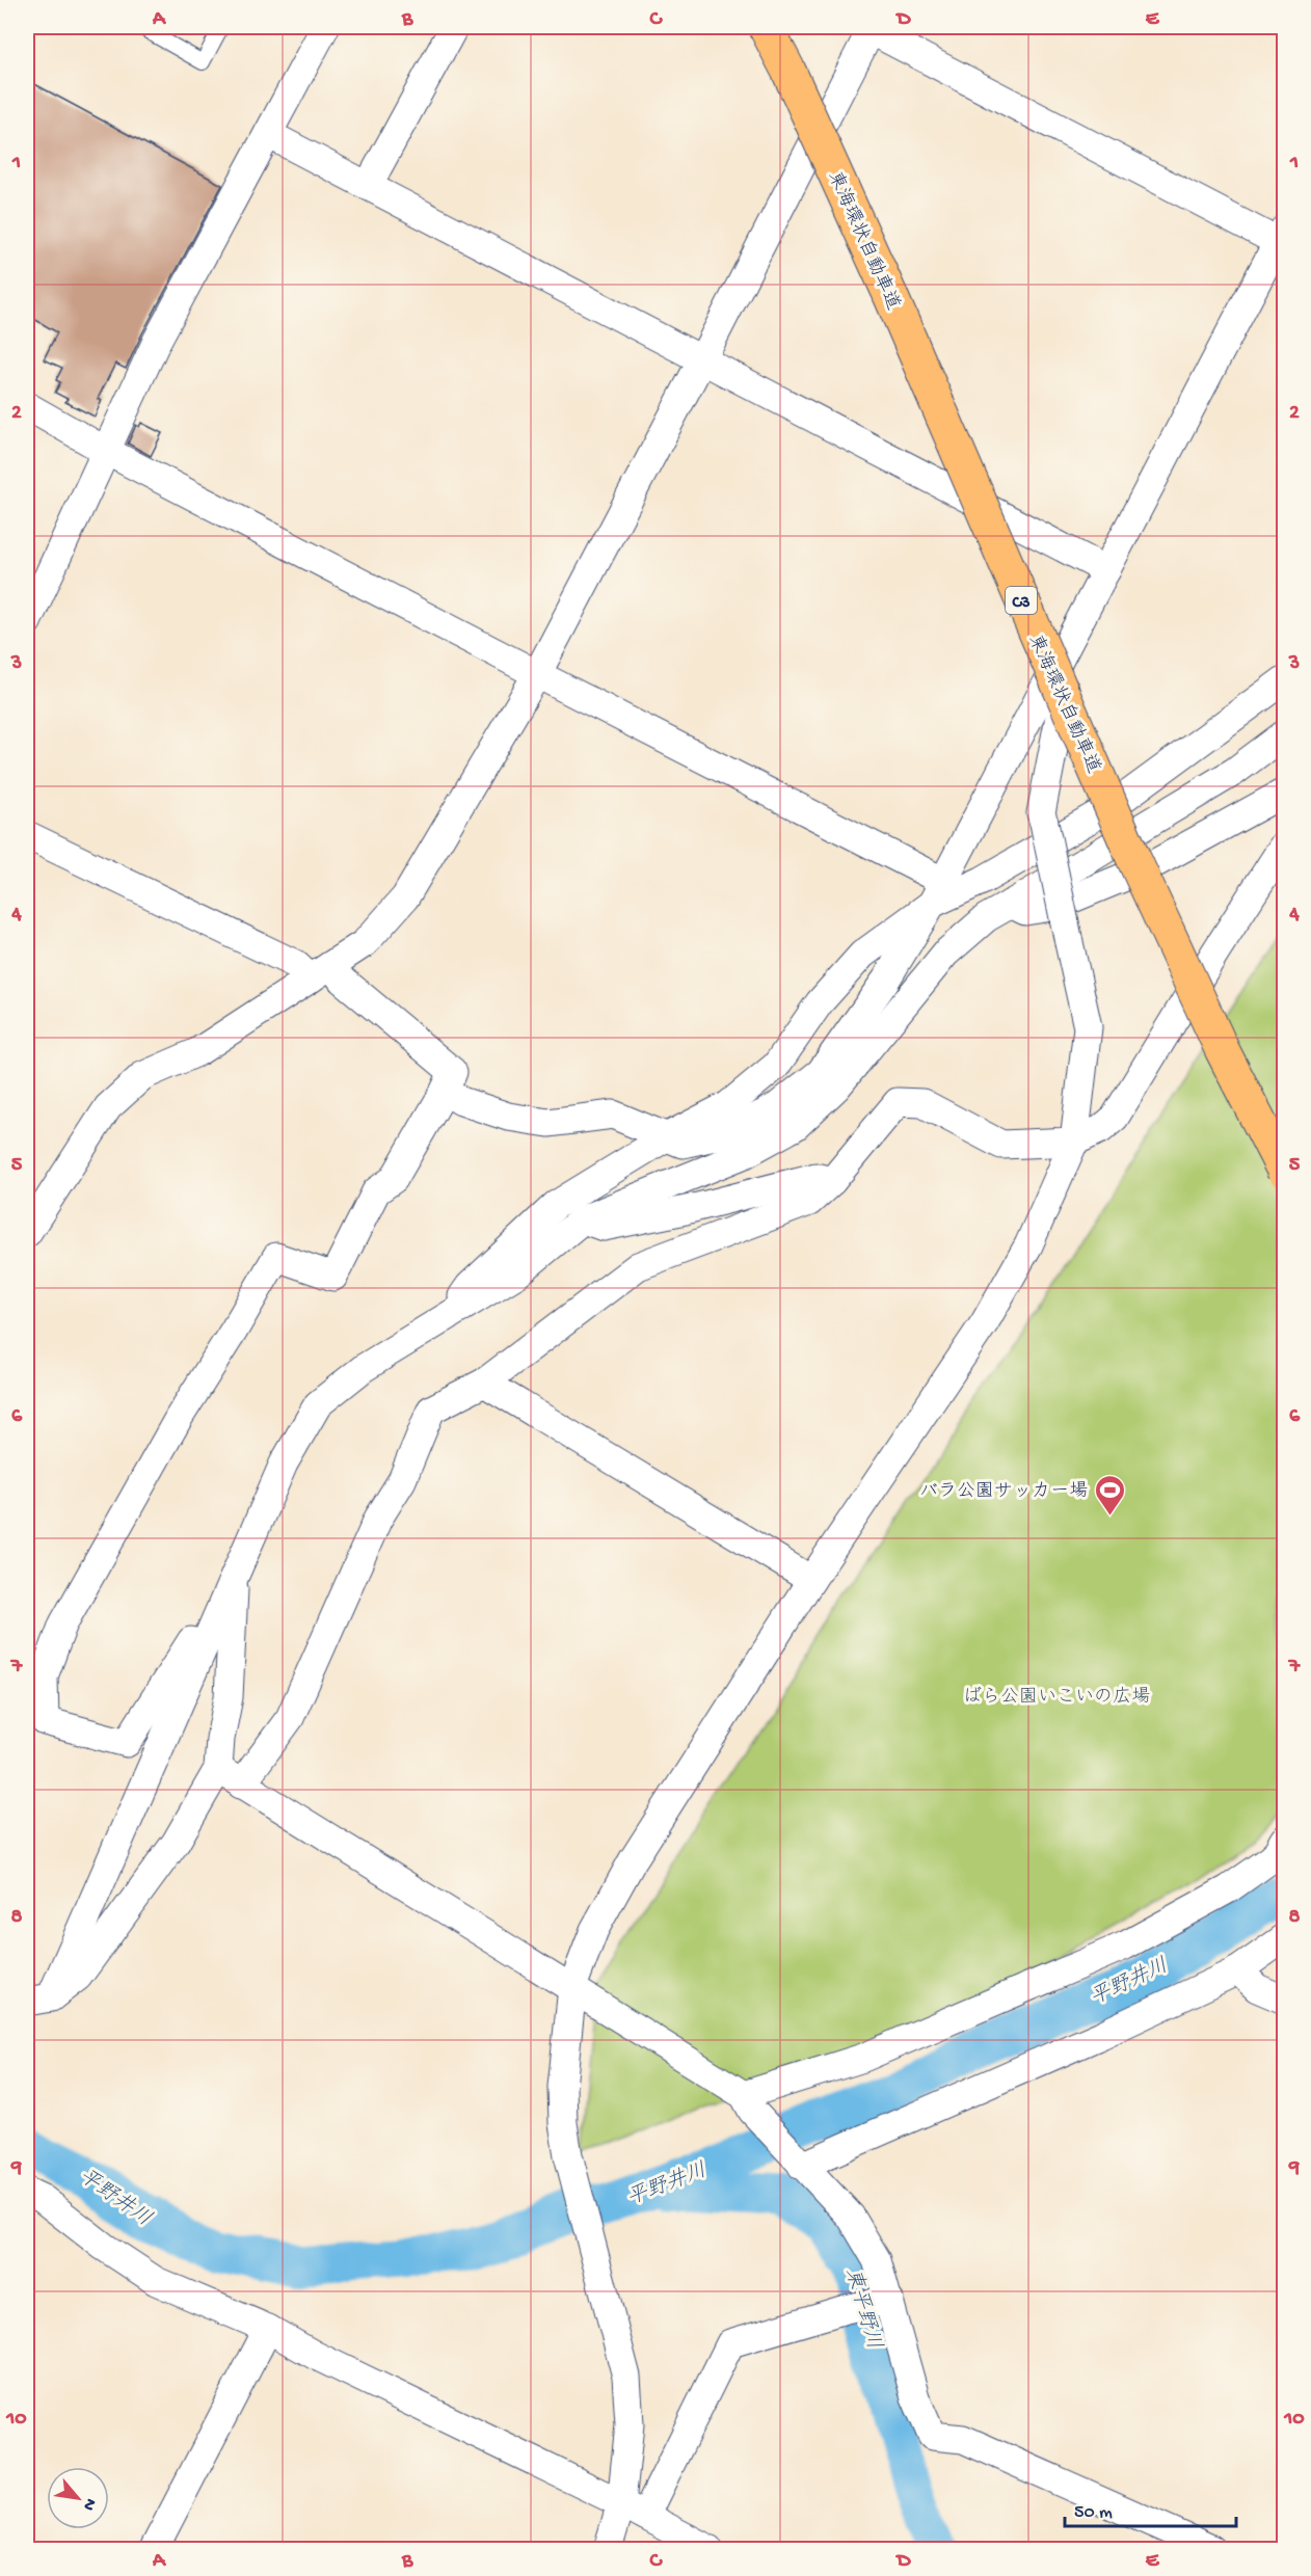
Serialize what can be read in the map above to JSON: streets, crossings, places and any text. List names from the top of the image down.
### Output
{
  "streets": {
    "highway": ["東海環状自動車道", "C3"]
  },
  "water": ["平野井川", "東平野川"],
  "parks": ["ばら公園いこいの広場"],
  "places": {
    "sports": ["バラ公園サッカー場"]
  },
  "scale_bar": "50 m",
  "north": "bottom right",
  "grid": {
    "columns": [
      "A",
      "B",
      "C",
      "D",
      "E"
    ],
    "rows": [
      "1",
      "2",
      "3",
      "4",
      "5",
      "6",
      "7",
      "8",
      "9",
      "10"
    ]
  }
}
